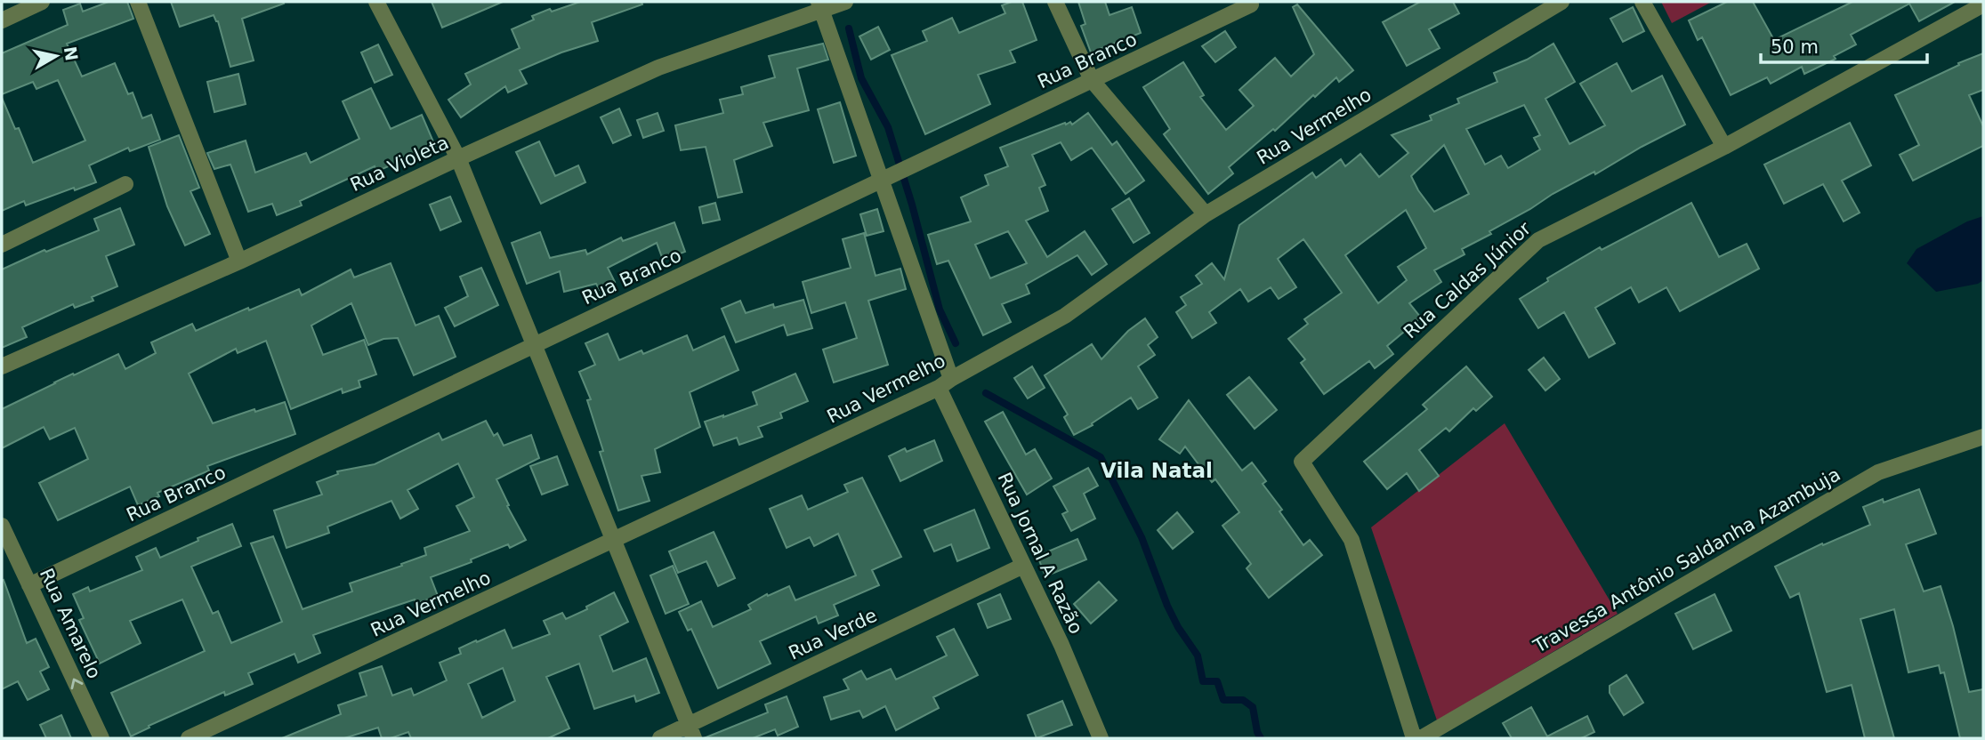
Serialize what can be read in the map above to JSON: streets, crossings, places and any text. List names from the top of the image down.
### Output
{
  "streets": {
    "street": [
      "Rua Branco",
      "Rua Vermelho",
      "Rua Violeta",
      "Rua Caldas Júnior",
      "Rua Jornal A Razão",
      "Travessa Antônio Saldanha Azambuja",
      "Rua Amarelo",
      "Rua Verde"
    ]
  },
  "crossings": [
    ["Rua Branco", "Rua Jornal A Razão"],
    ["Rua Branco", "Rua Amarelo"],
    ["Rua Vermelho", "Rua Jornal A Razão"],
    ["Rua Violeta", "Rua Jornal A Razão"],
    ["Rua Jornal A Razão", "Rua Verde"]
  ],
  "one_way": ["Rua Amarelo"],
  "districts": ["Vila Natal"],
  "scale_bar": "50 m",
  "north": "right"
}
